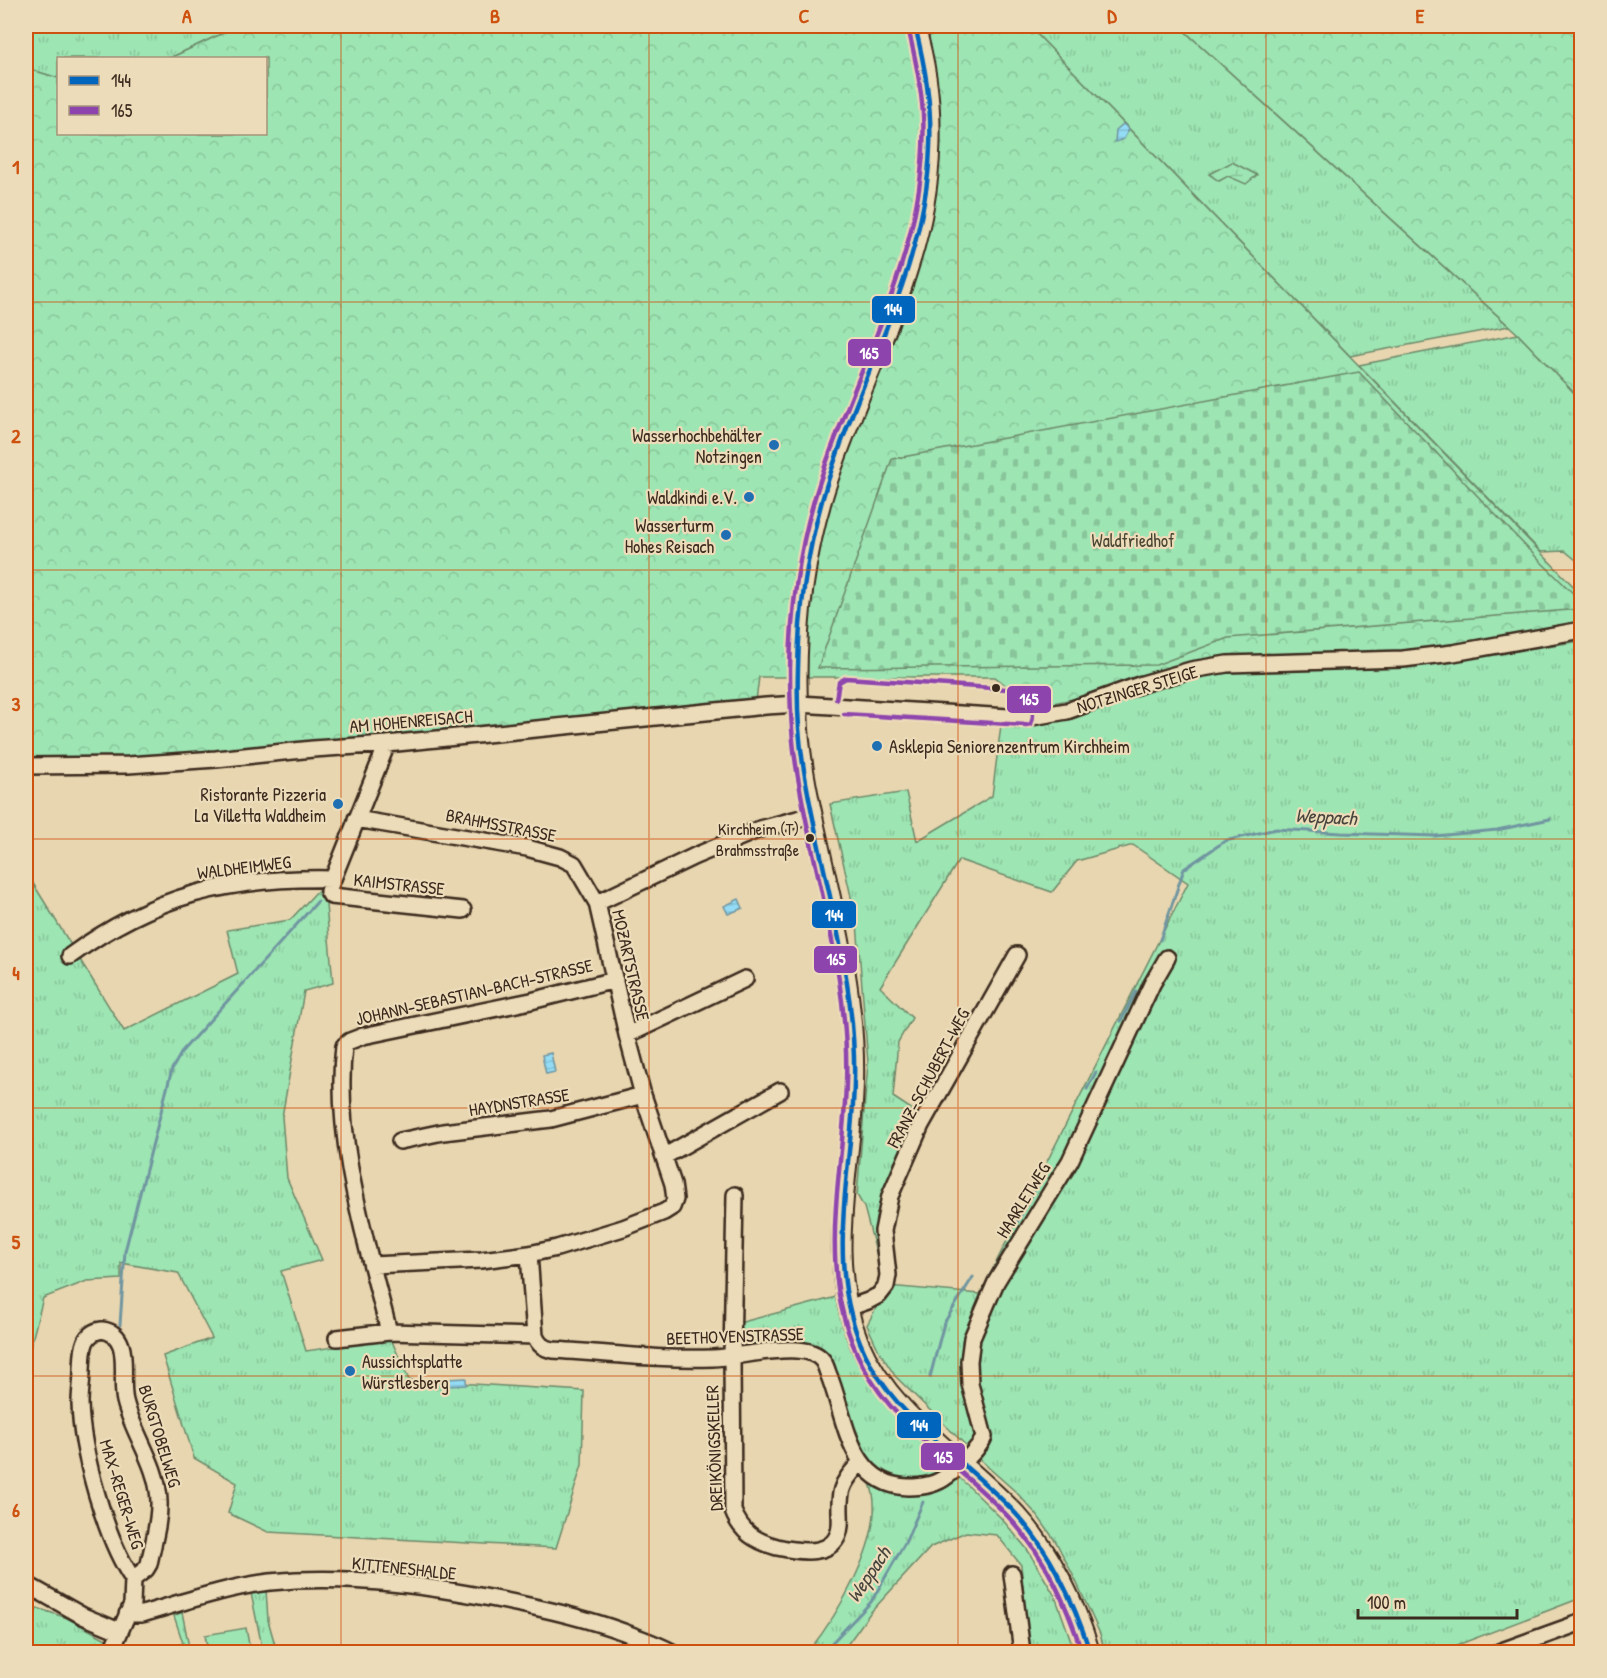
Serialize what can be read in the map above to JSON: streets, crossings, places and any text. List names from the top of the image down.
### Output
{
  "streets": {
    "street": [
      "NOTZINGER STEIGE",
      "AM HOHENREISACH",
      "BRAHMSSTRASSE",
      "WALDHEIMWEG",
      "KAIMSTRASSE",
      "MOZARTSTRASSE",
      "JOHANN-SEBASTIAN-BACH-STRASSE",
      "FRANZ-SCHUBERT-WEG",
      "HAYDNSTRASSE",
      "HAARLETWEG",
      "BEETHOVENSTRASSE",
      "BURGTOBELWEG",
      "DREIKÖNIGSKELLER",
      "MAX-REGER-WEG",
      "KITTENESHALDE"
    ]
  },
  "crossings": [
    ["NOTZINGER STEIGE", "AM HOHENREISACH"],
    ["BRAHMSSTRASSE", "MOZARTSTRASSE"],
    ["WALDHEIMWEG", "KAIMSTRASSE"],
    ["MOZARTSTRASSE", "JOHANN-SEBASTIAN-BACH-STRASSE"],
    ["MOZARTSTRASSE", "HAYDNSTRASSE"],
    ["HAARLETWEG", "BEETHOVENSTRASSE"],
    ["BEETHOVENSTRASSE", "DREIKÖNIGSKELLER"],
    ["BURGTOBELWEG", "MAX-REGER-WEG"]
  ],
  "water": ["Weppach"],
  "parks": ["Waldfriedhof"],
  "places": [
    "Wasserhochbehälter Notzingen",
    "Waldkindi e.V.",
    "Wasserturm Hohes Reisach",
    "Asklepia Seniorenzentrum Kirchheim",
    "Ristorante Pizzeria La Villetta Waldheim",
    "Kirchheim (T) Brahmsstraße",
    "Aussichtsplatte Würstlesberg"
  ],
  "lines": ["transit line 144", "transit line 165"],
  "legend": ["144", "165"],
  "scale_bar": "100 m",
  "grid": {
    "columns": [
      "A",
      "B",
      "C",
      "D",
      "E"
    ],
    "rows": [
      "1",
      "2",
      "3",
      "4",
      "5",
      "6"
    ]
  }
}
